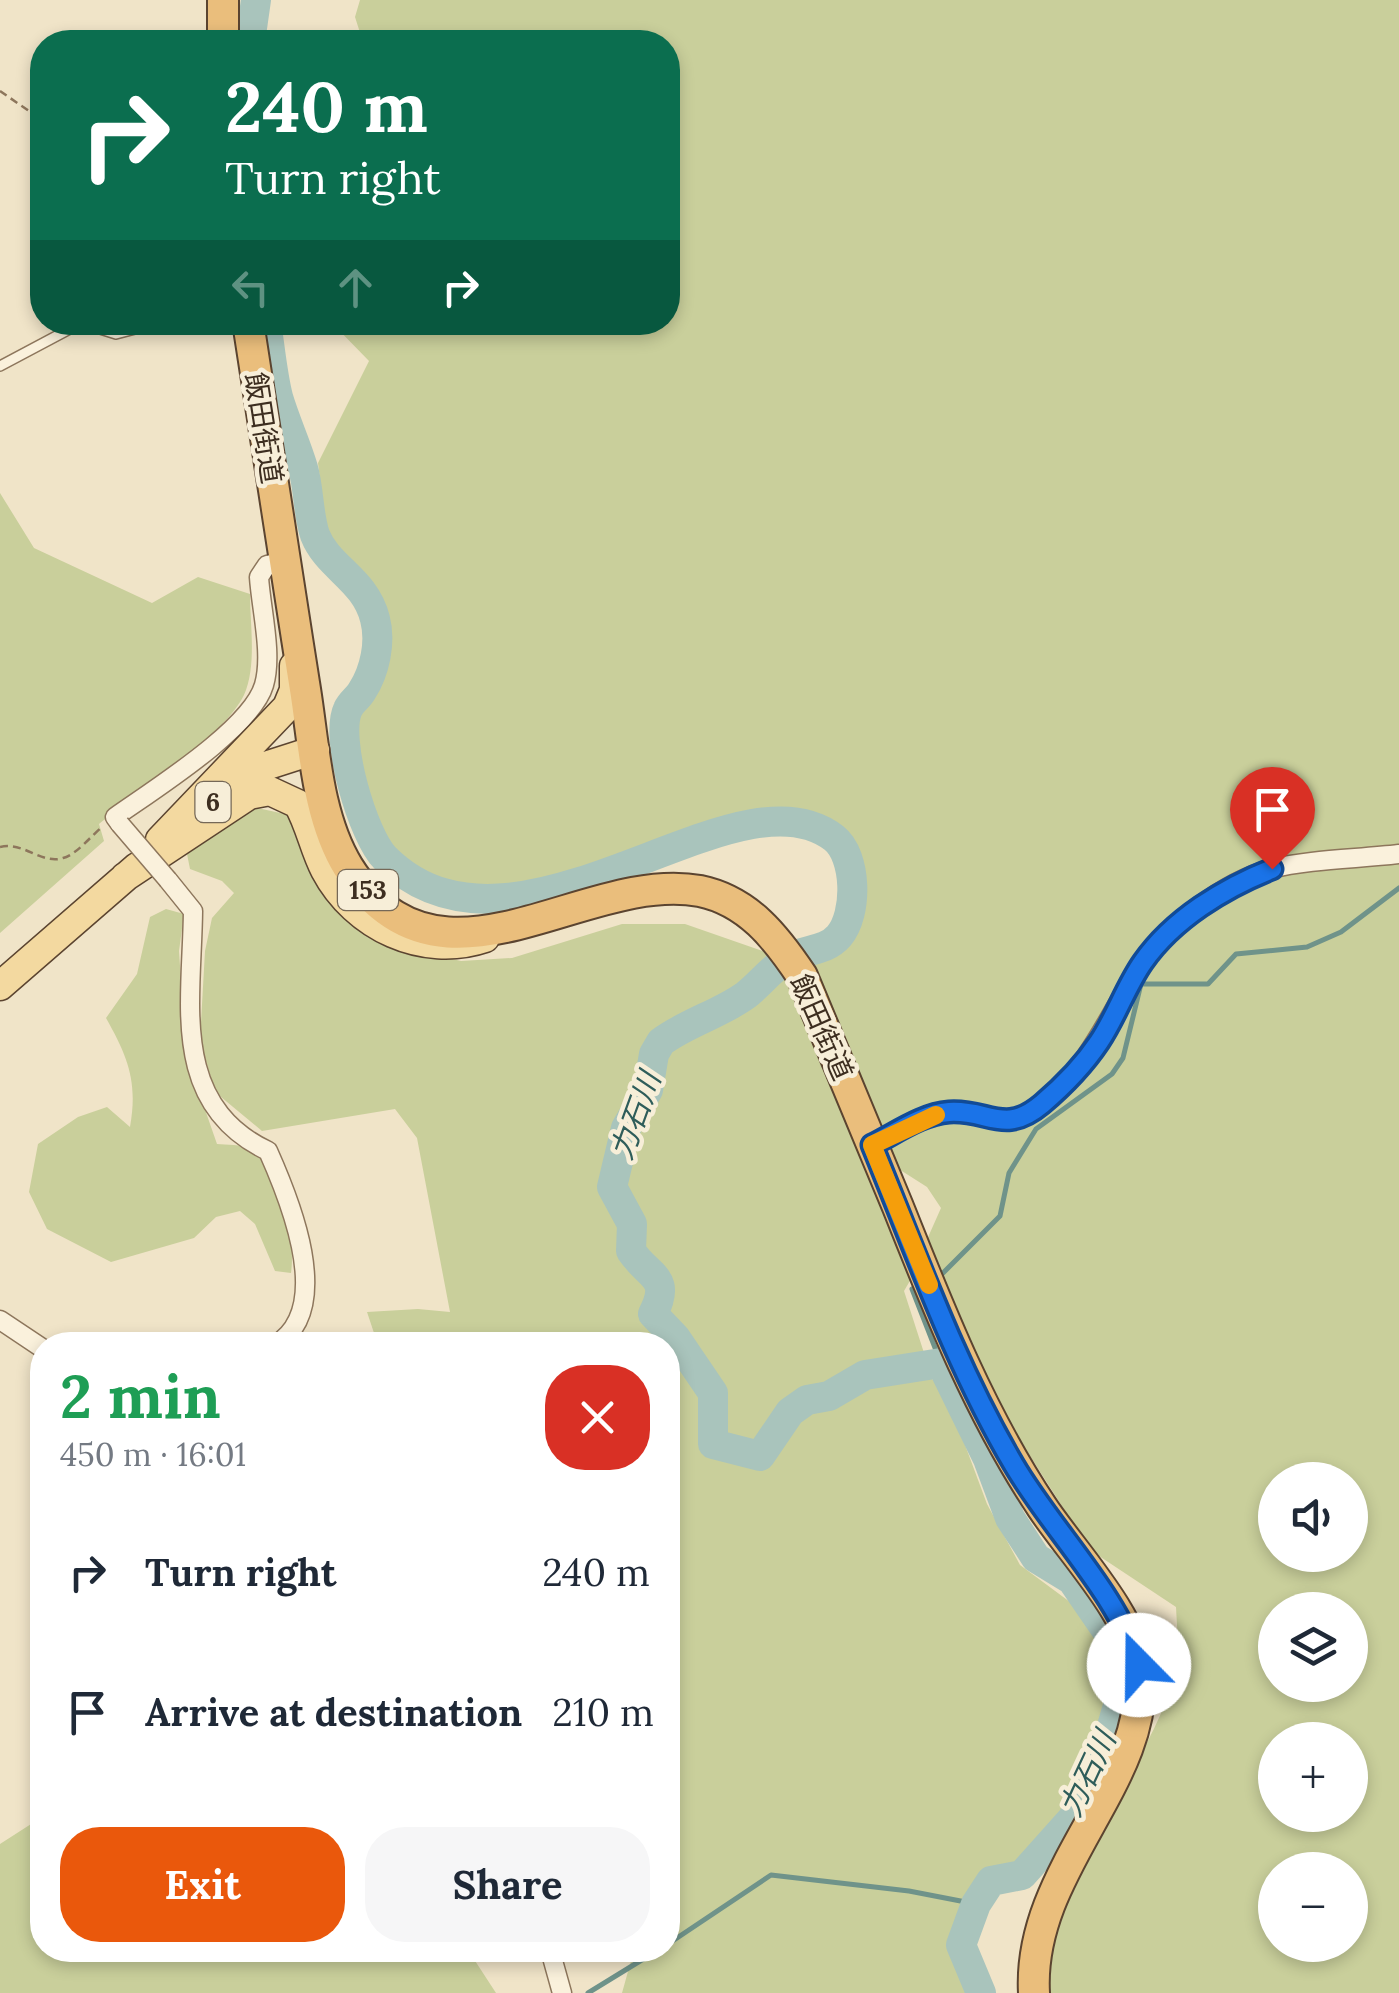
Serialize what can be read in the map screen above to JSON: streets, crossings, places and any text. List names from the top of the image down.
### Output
{
  "streets": {
    "highway": ["飯田街道", "153"],
    "main road": ["6"]
  },
  "crossings": [
    ["飯田街道", "6"]
  ],
  "water": ["力石川"],
  "page": {
    "turn": ["240 m", "Turn right"],
    "heading": ["2 min", "450 m · 16:01"],
    "map_buttons": ["+", "−"],
    "list": [
      {
        "name": "Turn right",
        "value": "240 m"
      },
      {
        "name": "Arrive at destination",
        "value": "210 m"
      }
    ],
    "buttons": ["Exit", "Share"]
  }
}
